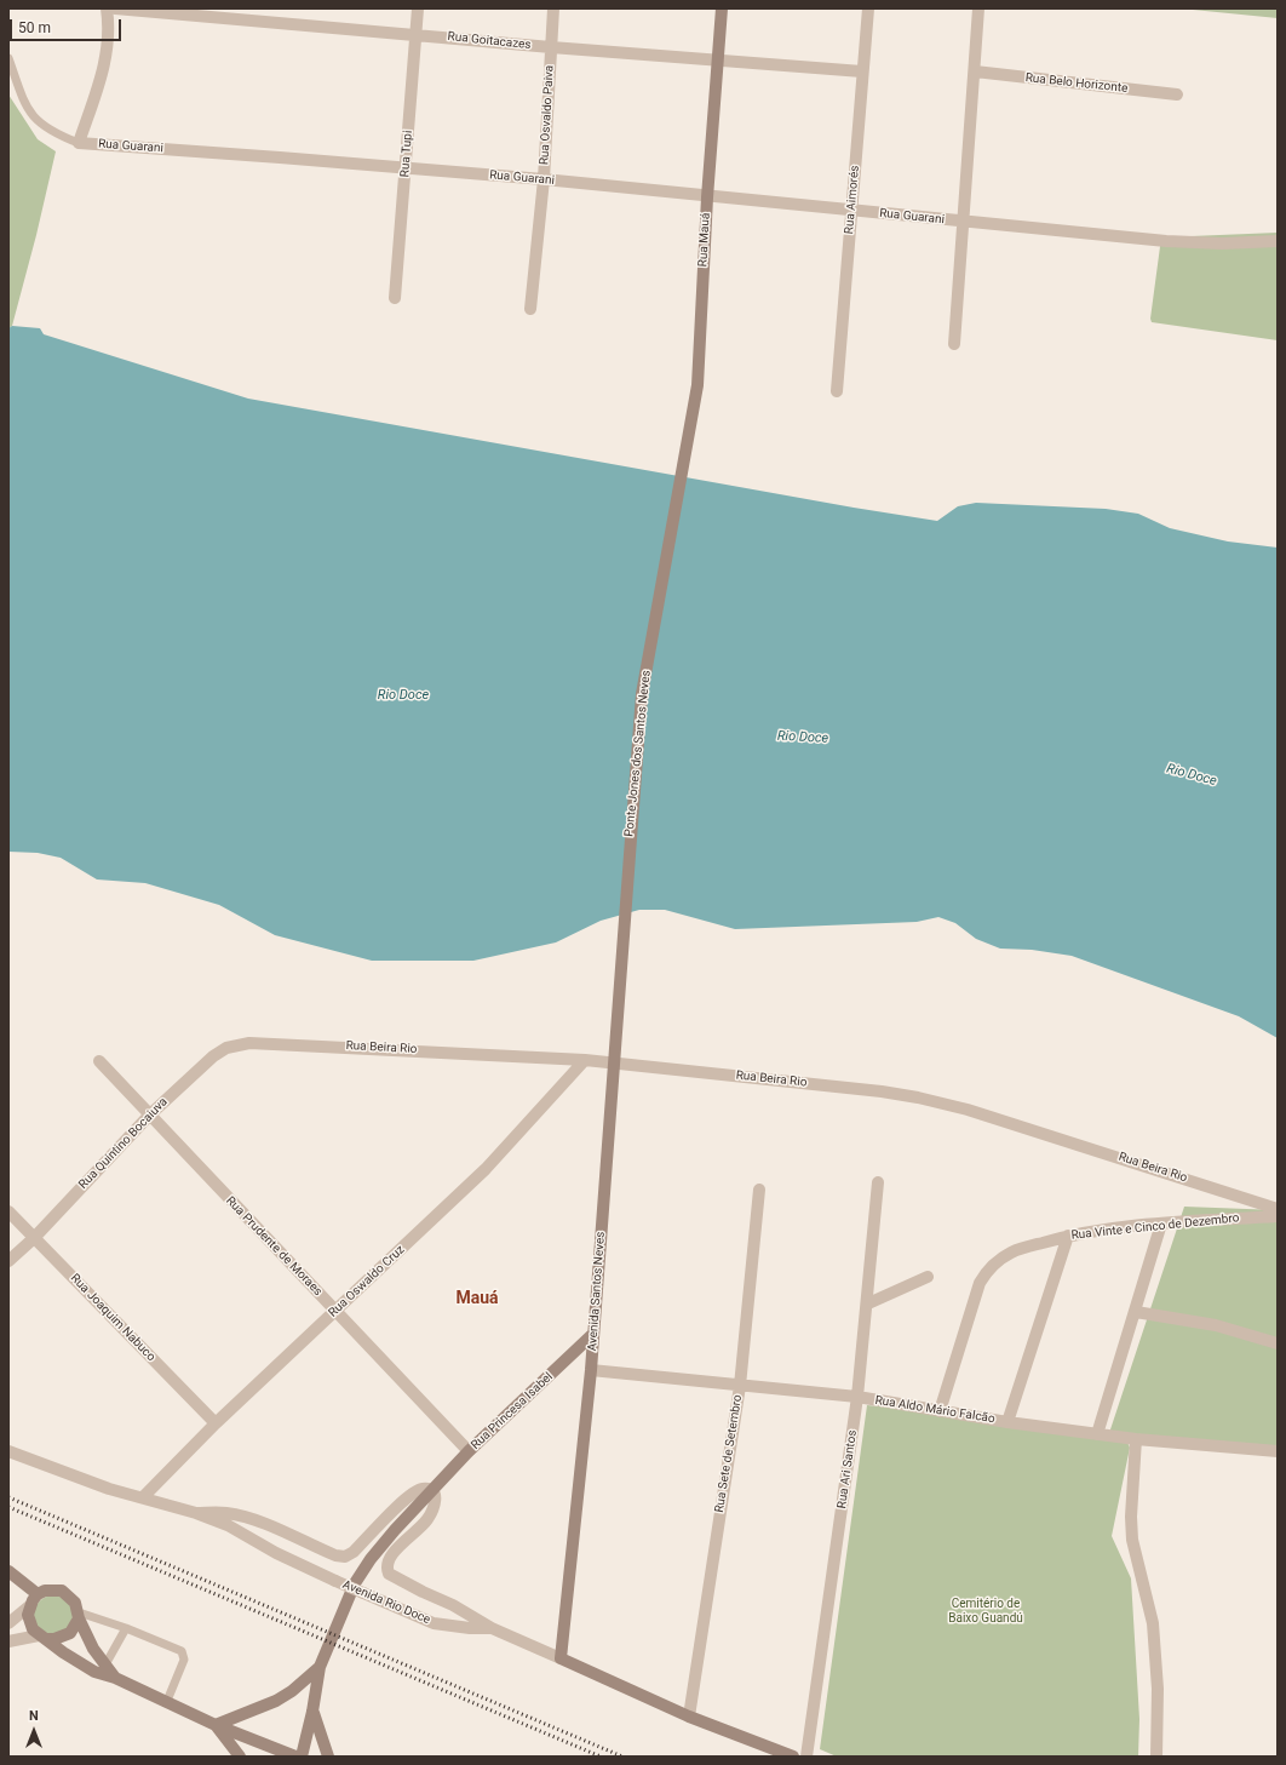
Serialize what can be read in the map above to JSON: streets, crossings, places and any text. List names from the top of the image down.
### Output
{
  "streets": {
    "street": [
      "Rua Goitacazes",
      "Rua Belo Horizonte",
      "Rua Osvaldo Paiva",
      "Rua Guarani",
      "Rua Tupi",
      "Rua Aimorés",
      "Rua Mauá",
      "Ponte Jones dos Santos Neves",
      "Rua Beira Rio",
      "Rua Quintino Bocaiuva",
      "Rua Vinte e Cinco de Dezembro",
      "Rua Prudente de Moraes",
      "Rua Oswaldo Cruz",
      "Avenida Santos Neves",
      "Rua Joaquim Nabuco",
      "Rua Aldo Mário Falcão",
      "Rua Princesa Isabel",
      "Rua Sete de Setembro",
      "Rua Ari Santos",
      "Avenida Rio Doce"
    ]
  },
  "crossings": [
    ["Rua Goitacazes", "Rua Osvaldo Paiva"],
    ["Rua Goitacazes", "Rua Tupi"],
    ["Rua Goitacazes", "Rua Aimorés"],
    ["Rua Goitacazes", "Rua Mauá"],
    ["Rua Osvaldo Paiva", "Rua Guarani"],
    ["Rua Guarani", "Rua Tupi"],
    ["Rua Guarani", "Rua Aimorés"],
    ["Rua Guarani", "Rua Mauá"],
    ["Rua Mauá", "Ponte Jones dos Santos Neves"],
    ["Ponte Jones dos Santos Neves", "Avenida Santos Neves"],
    ["Rua Beira Rio", "Rua Quintino Bocaiuva"],
    ["Rua Beira Rio", "Rua Oswaldo Cruz"],
    ["Rua Beira Rio", "Avenida Santos Neves"],
    ["Rua Quintino Bocaiuva", "Rua Prudente de Moraes"],
    ["Rua Quintino Bocaiuva", "Rua Joaquim Nabuco"],
    ["Rua Vinte e Cinco de Dezembro", "Rua Aldo Mário Falcão"],
    ["Rua Prudente de Moraes", "Rua Oswaldo Cruz"],
    ["Rua Prudente de Moraes", "Rua Princesa Isabel"],
    ["Rua Oswaldo Cruz", "Rua Joaquim Nabuco"],
    ["Rua Oswaldo Cruz", "Avenida Rio Doce"],
    ["Avenida Santos Neves", "Rua Aldo Mário Falcão"],
    ["Avenida Santos Neves", "Rua Princesa Isabel"],
    ["Avenida Santos Neves", "Avenida Rio Doce"],
    ["Rua Aldo Mário Falcão", "Rua Sete de Setembro"],
    ["Rua Aldo Mário Falcão", "Rua Ari Santos"],
    ["Rua Sete de Setembro", "Avenida Rio Doce"]
  ],
  "districts": ["Mauá"],
  "water": ["Rio Doce"],
  "parks": ["Cemitério de Baixo Guandú"],
  "scale_bar": "50 m",
  "north": "top"
}
